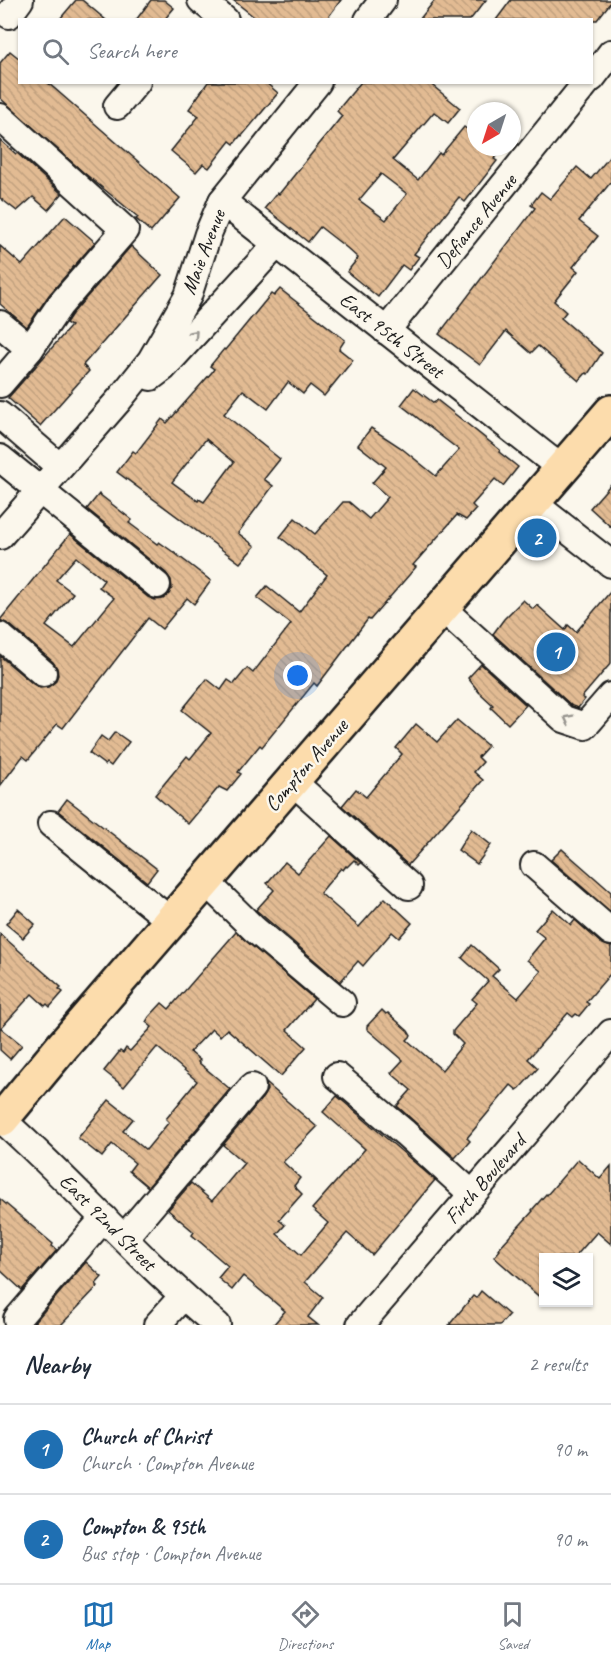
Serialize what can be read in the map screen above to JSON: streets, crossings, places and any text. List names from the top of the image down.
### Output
{
  "streets": {
    "main road": ["Compton Avenue"],
    "street": [
      "Defiance Avenue",
      "Maie Avenue",
      "East 95th Street",
      "Firth Boulevard",
      "East 92nd Street"
    ]
  },
  "crossings": [
    ["Defiance Avenue", "East 95th Street"],
    ["Maie Avenue", "East 95th Street"],
    ["East 95th Street", "Compton Avenue"],
    ["Compton Avenue", "East 92nd Street"]
  ],
  "north": "bottom left",
  "page": {
    "search": "Search here",
    "pins": ["2", "1"],
    "heading": ["Nearby", "2 results"],
    "list": [
      {
        "mark": "1",
        "name": "Church of Christ",
        "note": "Church · Compton Avenue",
        "value": "90 m"
      },
      {
        "mark": "2",
        "name": "Compton & 95th",
        "note": "Bus stop · Compton Avenue",
        "value": "90 m"
      }
    ],
    "nav": ["Map", "Directions", "Saved"]
  }
}
